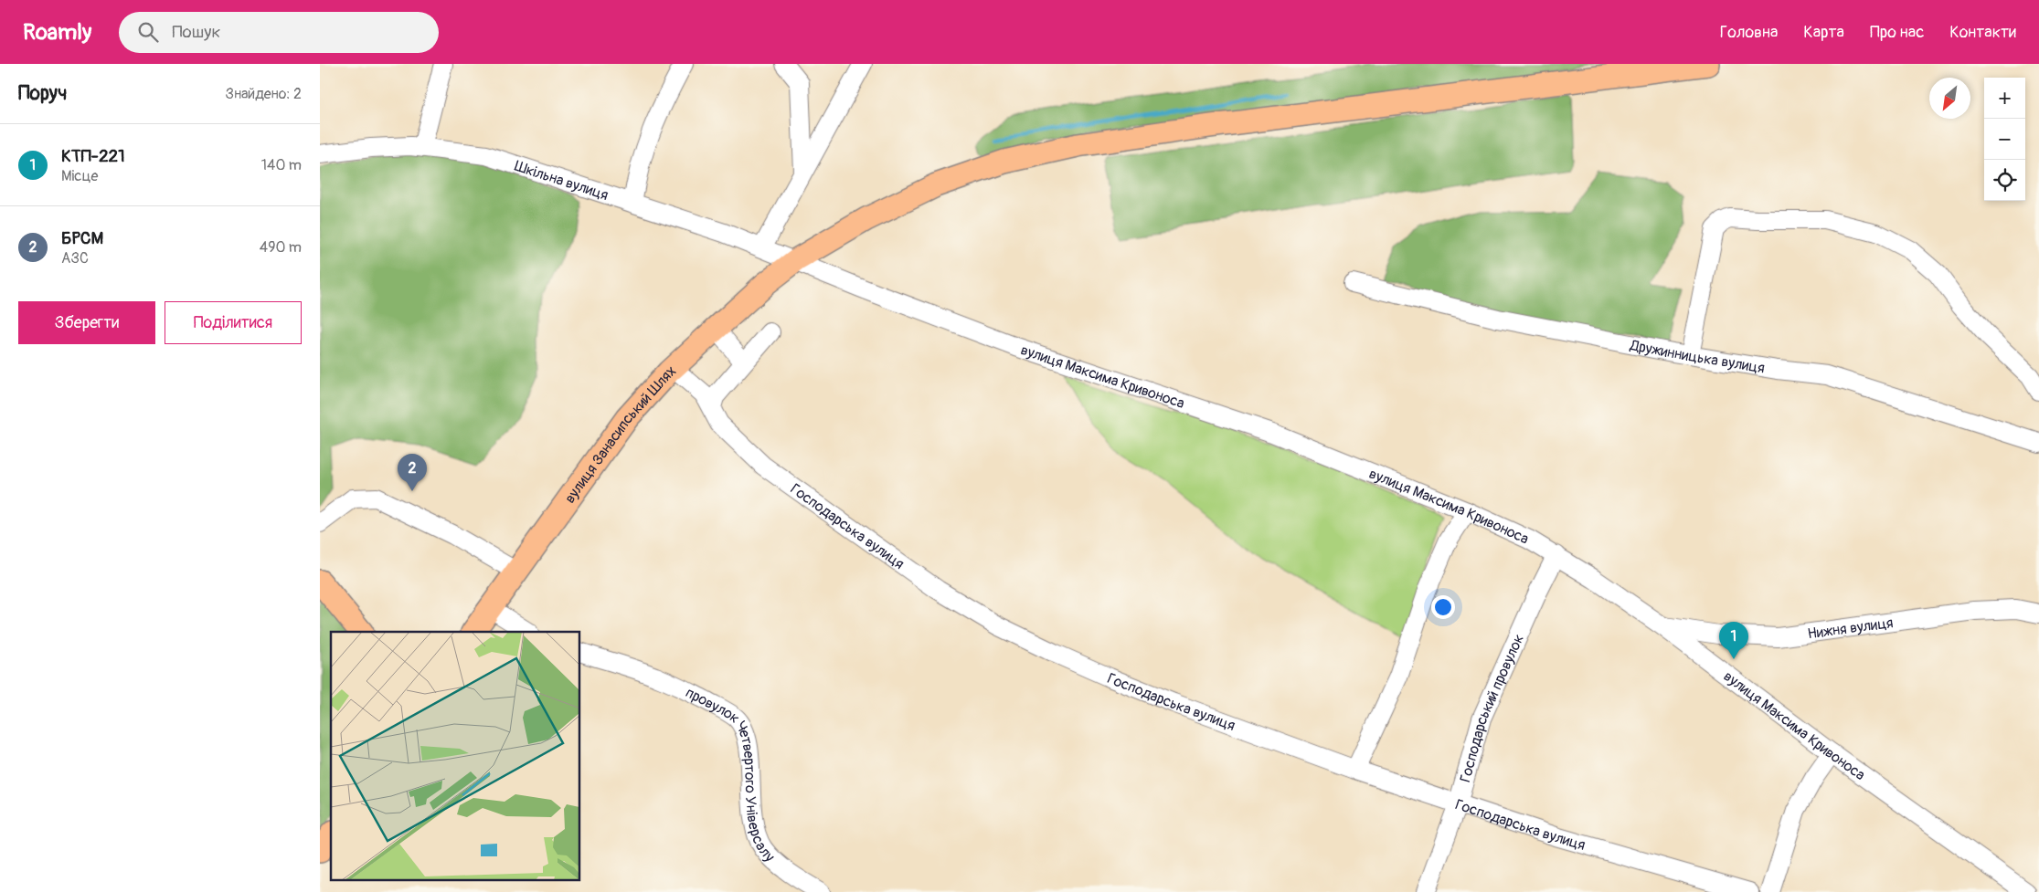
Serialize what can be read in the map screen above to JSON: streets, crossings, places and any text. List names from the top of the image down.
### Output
{
  "streets": {
    "main road": ["вулиця Занасипський Шлях"],
    "street": [
      "Шкільна вулиця",
      "Дружинницька вулиця",
      "вулиця Максима Кривоноса",
      "Господарська вулиця",
      "Нижня вулиця",
      "Господарський провулок",
      "провулок Четвертого Універсалу"
    ]
  },
  "crossings": [
    ["Шкільна вулиця", "вулиця Максима Кривоноса"],
    ["Шкільна вулиця", "вулиця Занасипський Шлях"],
    ["вулиця Максима Кривоноса", "вулиця Занасипський Шлях"],
    ["вулиця Максима Кривоноса", "Нижня вулиця"],
    ["вулиця Максима Кривоноса", "Господарський провулок"],
    ["вулиця Занасипський Шлях", "Господарська вулиця"],
    ["Господарська вулиця", "Господарський провулок"]
  ],
  "north": "bottom left",
  "page": {
    "header": "Roamly",
    "search": "Пошук",
    "nav": [
      "Головна",
      "Карта",
      "Про нас",
      "Контакти"
    ],
    "heading": ["Поруч", "Знайдено: 2"],
    "map_buttons": ["+", "−"],
    "list": [
      {
        "mark": "1",
        "name": "КТП-221",
        "note": "Місце",
        "value": "140 m"
      },
      {
        "mark": "2",
        "name": "БРСМ",
        "note": "АЗС",
        "value": "490 m"
      }
    ],
    "buttons": ["Зберегти", "Поділитися"],
    "pins": ["2", "1"]
  }
}
